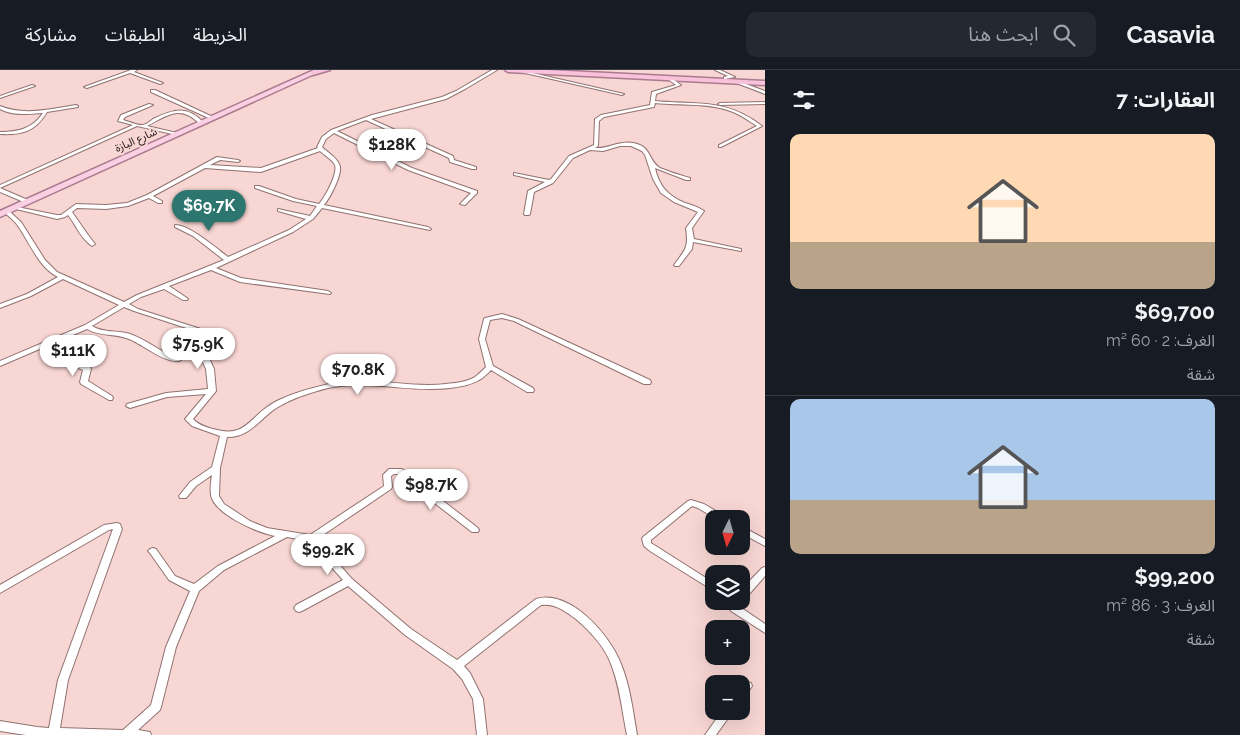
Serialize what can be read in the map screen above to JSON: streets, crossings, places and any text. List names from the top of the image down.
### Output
{
  "streets": {
    "main road": ["شارع البازة"]
  },
  "north": "bottom",
  "page": {
    "header": "Casavia",
    "search": "ابحث هنا",
    "nav": ["الخريطة", "الطبقات", "مشاركة"],
    "heading": "العقارات: 7",
    "price": [
      "$128K",
      "$69.7K",
      "$75.9K",
      "$111K",
      "$70.8K",
      "$98.7K",
      "$99.2K"
    ],
    "list": [
      {
        "name": "$69,700",
        "note": "الغرف: 2 · 60 m² · شقة"
      },
      {
        "name": "$99,200",
        "note": "الغرف: 3 · 86 m² · شقة"
      }
    ],
    "map_buttons": ["+", "−"]
  }
}
